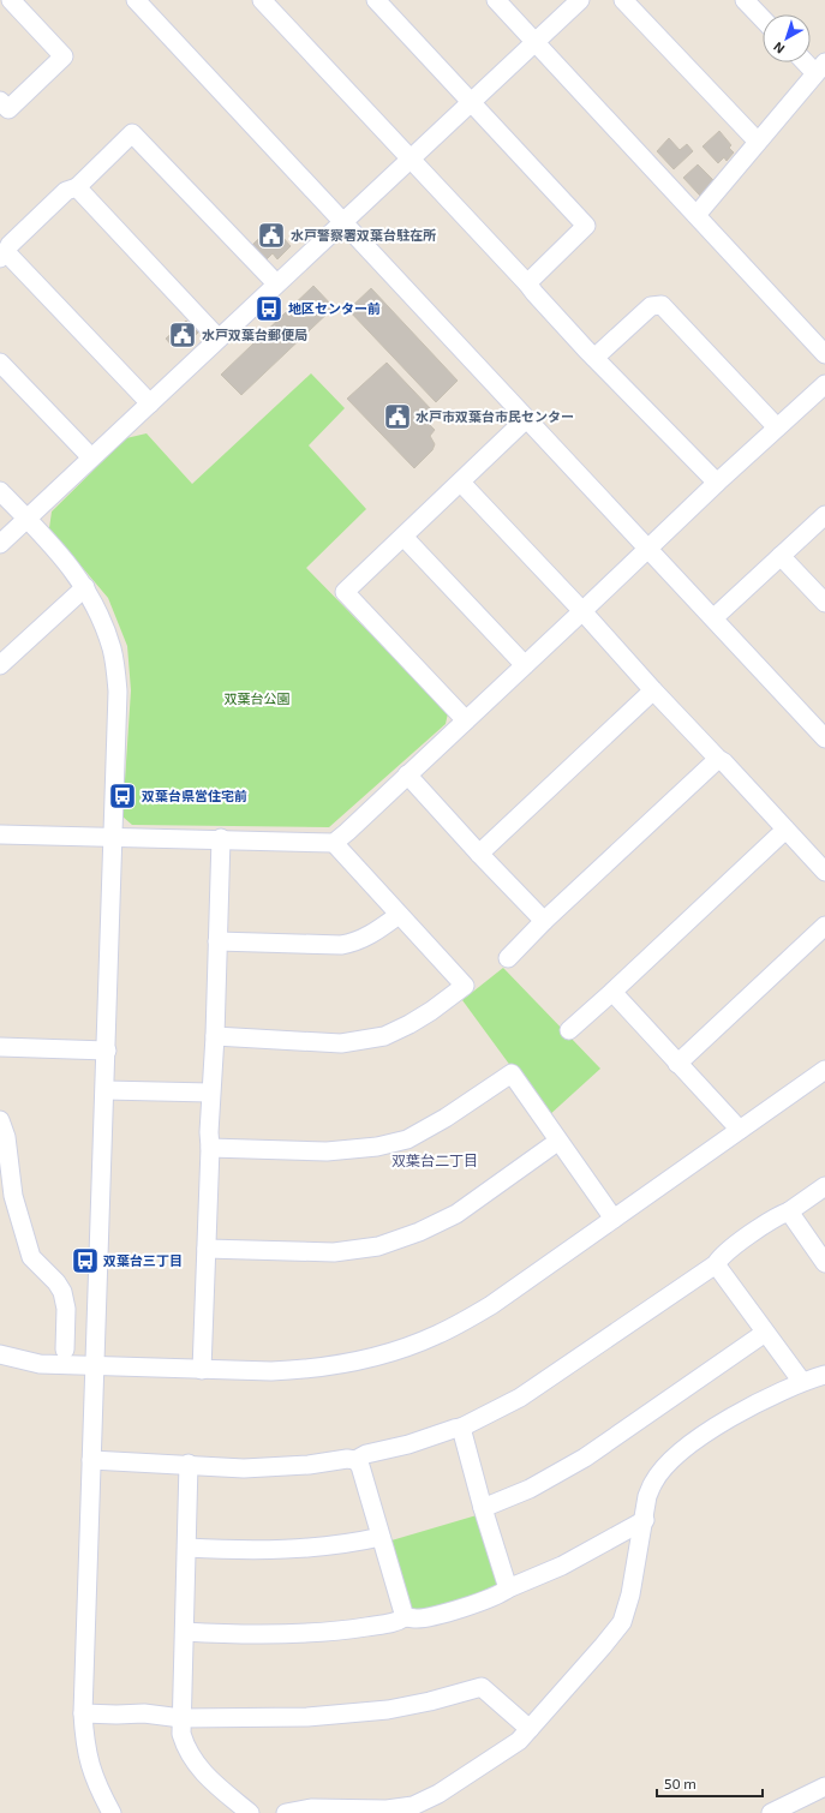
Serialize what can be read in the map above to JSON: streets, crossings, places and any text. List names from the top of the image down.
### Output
{
  "districts": ["双葉台二丁目"],
  "parks": ["双葉台公園"],
  "places": {
    "public building": ["水戸警察署双葉台駐在所", "水戸双葉台郵便局", "水戸市双葉台市民センター"],
    "bus stop": ["地区センター前", "双葉台県営住宅前", "双葉台三丁目"]
  },
  "scale_bar": "50 m",
  "north": "bottom left"
}
